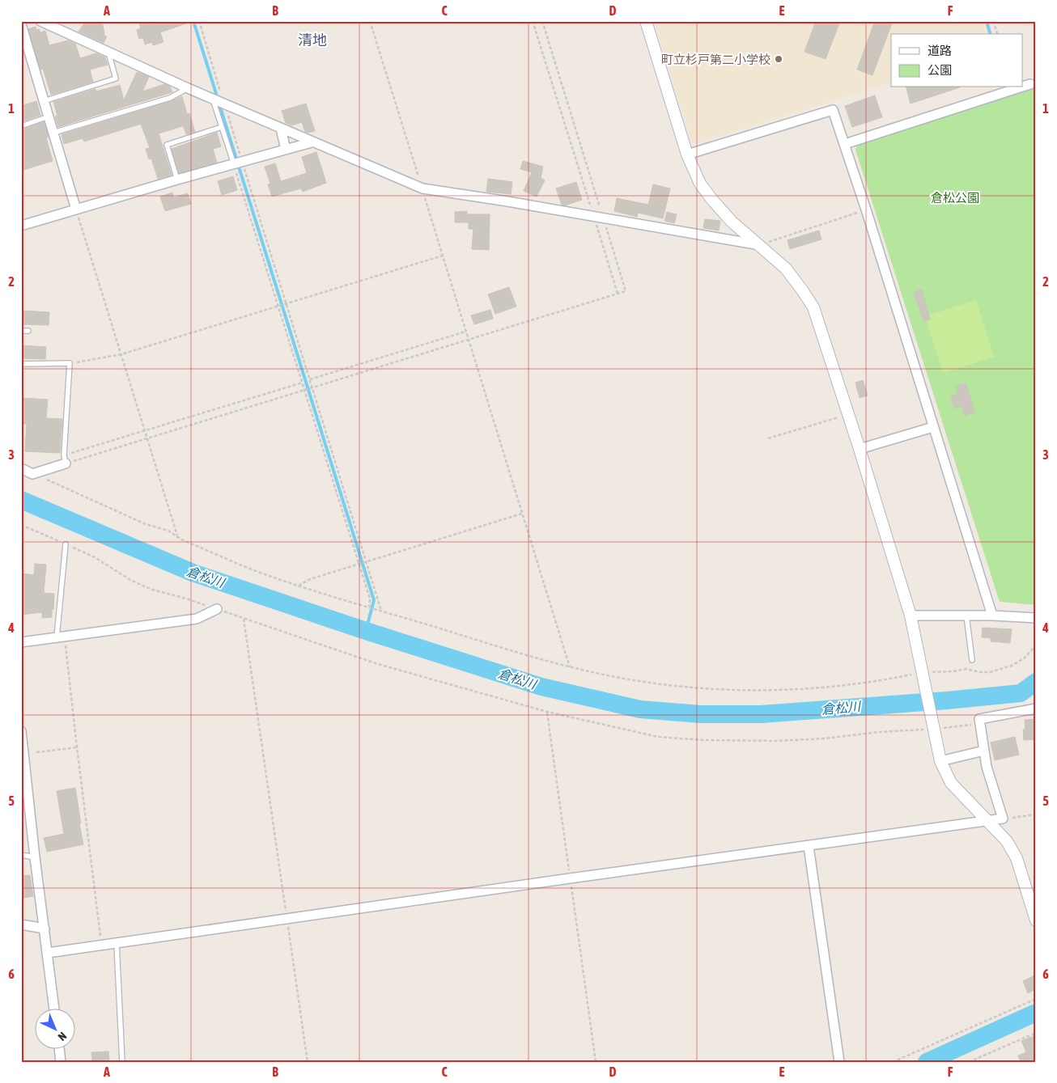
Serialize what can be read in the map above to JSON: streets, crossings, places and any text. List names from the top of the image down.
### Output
{
  "districts": ["清地"],
  "water": ["倉松川"],
  "parks": ["倉松公園"],
  "places": ["町立杉戸第二小学校"],
  "legend": ["道路", "公園"],
  "north": "bottom right",
  "grid": {
    "columns": [
      "A",
      "B",
      "C",
      "D",
      "E",
      "F"
    ],
    "rows": [
      "1",
      "2",
      "3",
      "4",
      "5",
      "6"
    ]
  }
}
